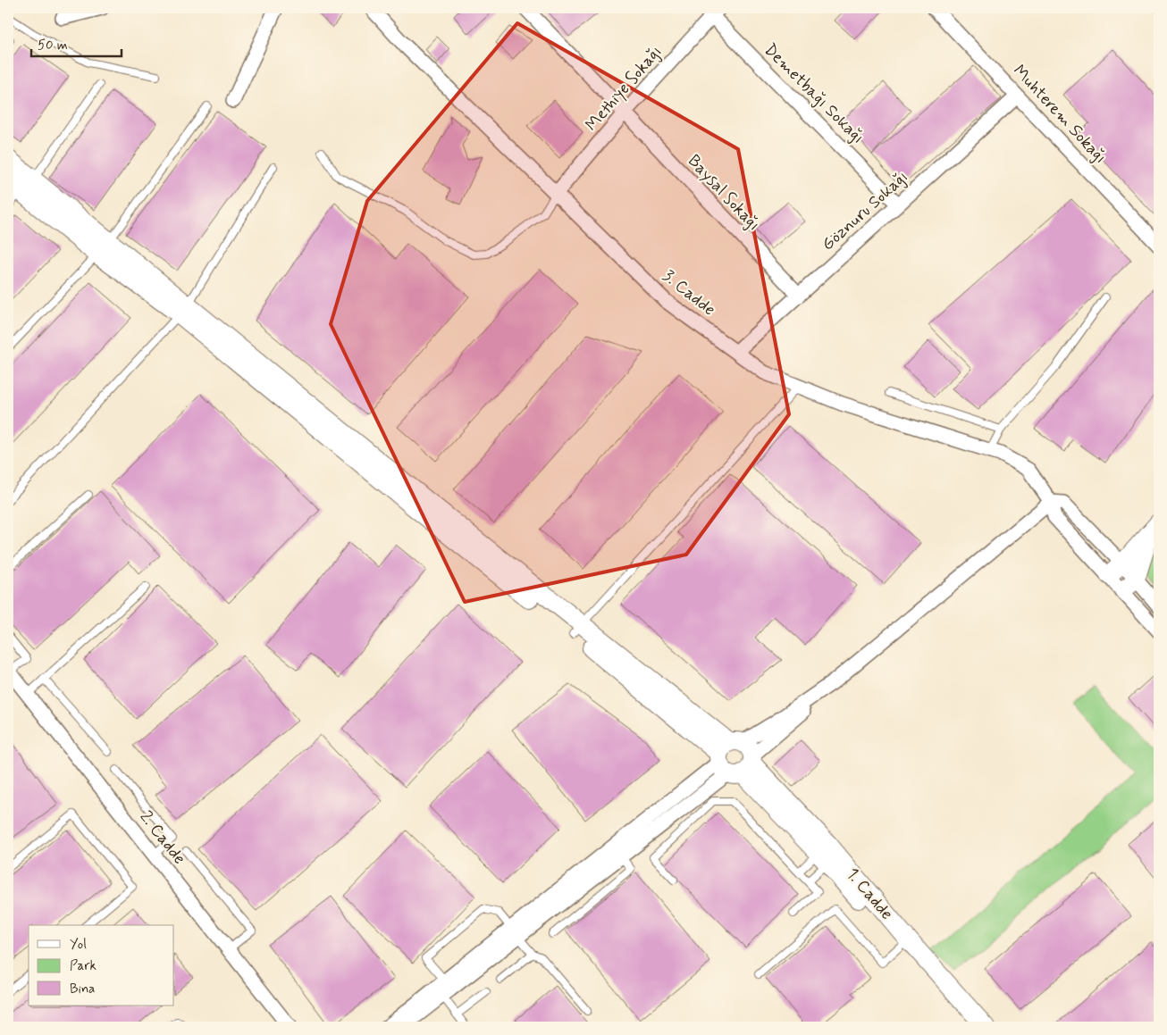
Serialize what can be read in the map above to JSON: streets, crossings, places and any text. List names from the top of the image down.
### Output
{
  "streets": {
    "street": [
      "Methiye Sokağı",
      "Demetbağı Sokağı",
      "Muhterem Sokağı",
      "Baysal Sokağı",
      "Göznuru Sokağı",
      "3. Cadde",
      "2. Cadde",
      "1. Cadde"
    ]
  },
  "crossings": [
    ["Methiye Sokağı", "Demetbağı Sokağı"],
    ["Methiye Sokağı", "Baysal Sokağı"],
    ["Methiye Sokağı", "3. Cadde"],
    ["Demetbağı Sokağı", "Göznuru Sokağı"],
    ["Muhterem Sokağı", "Göznuru Sokağı"],
    ["Baysal Sokağı", "Göznuru Sokağı"],
    ["Göznuru Sokağı", "3. Cadde"]
  ],
  "legend": ["Yol", "Park", "Bina"],
  "scale_bar": "50 m"
}
